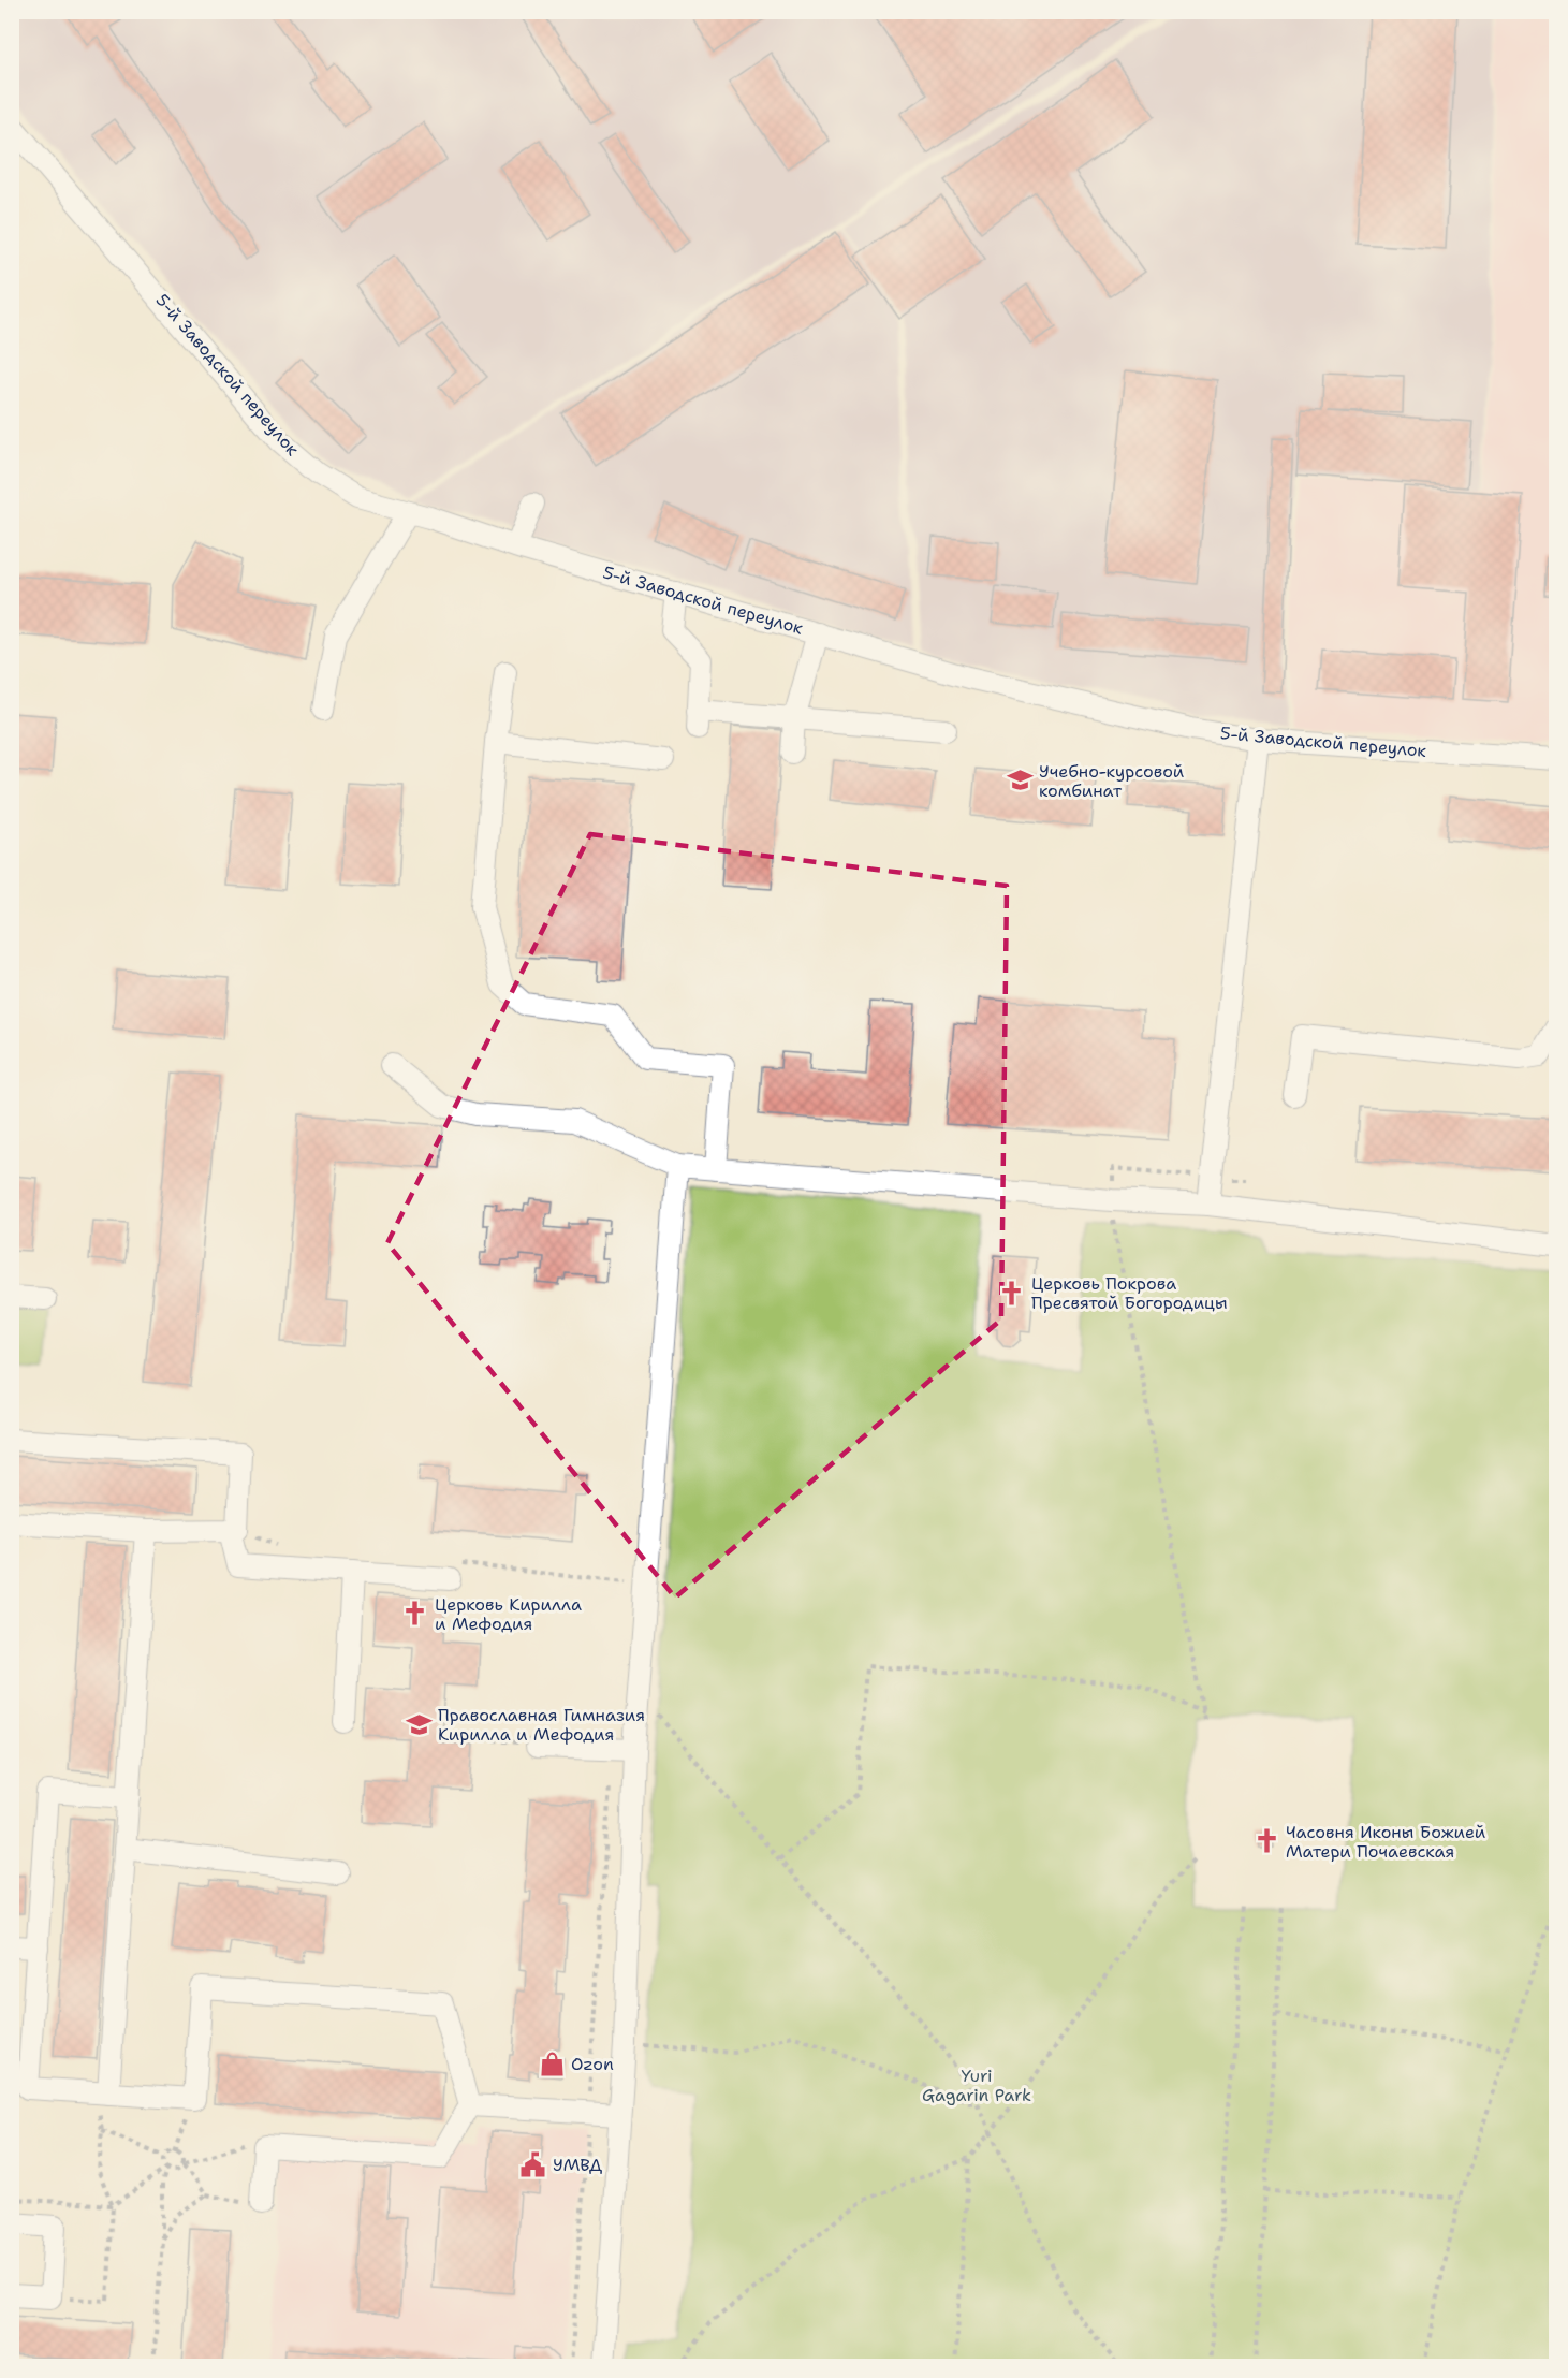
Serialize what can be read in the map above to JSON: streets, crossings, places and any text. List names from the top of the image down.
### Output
{
  "streets": {
    "street": ["5-й Заводской переулок"]
  },
  "parks": ["Yuri Gagarin Park"],
  "places": {
    "school or university": ["Учебно-курсовой комбинат", "Православная Гимназия Кирилла и Мефодия"],
    "church": ["Церковь Покрова Пресвятой Богородицы", "Церковь Кирилла и Мефодия", "Часовня Иконы Божией Матери Почаевская"],
    "shop": ["Ozon"],
    "public building": ["УМВД"]
  }
}
